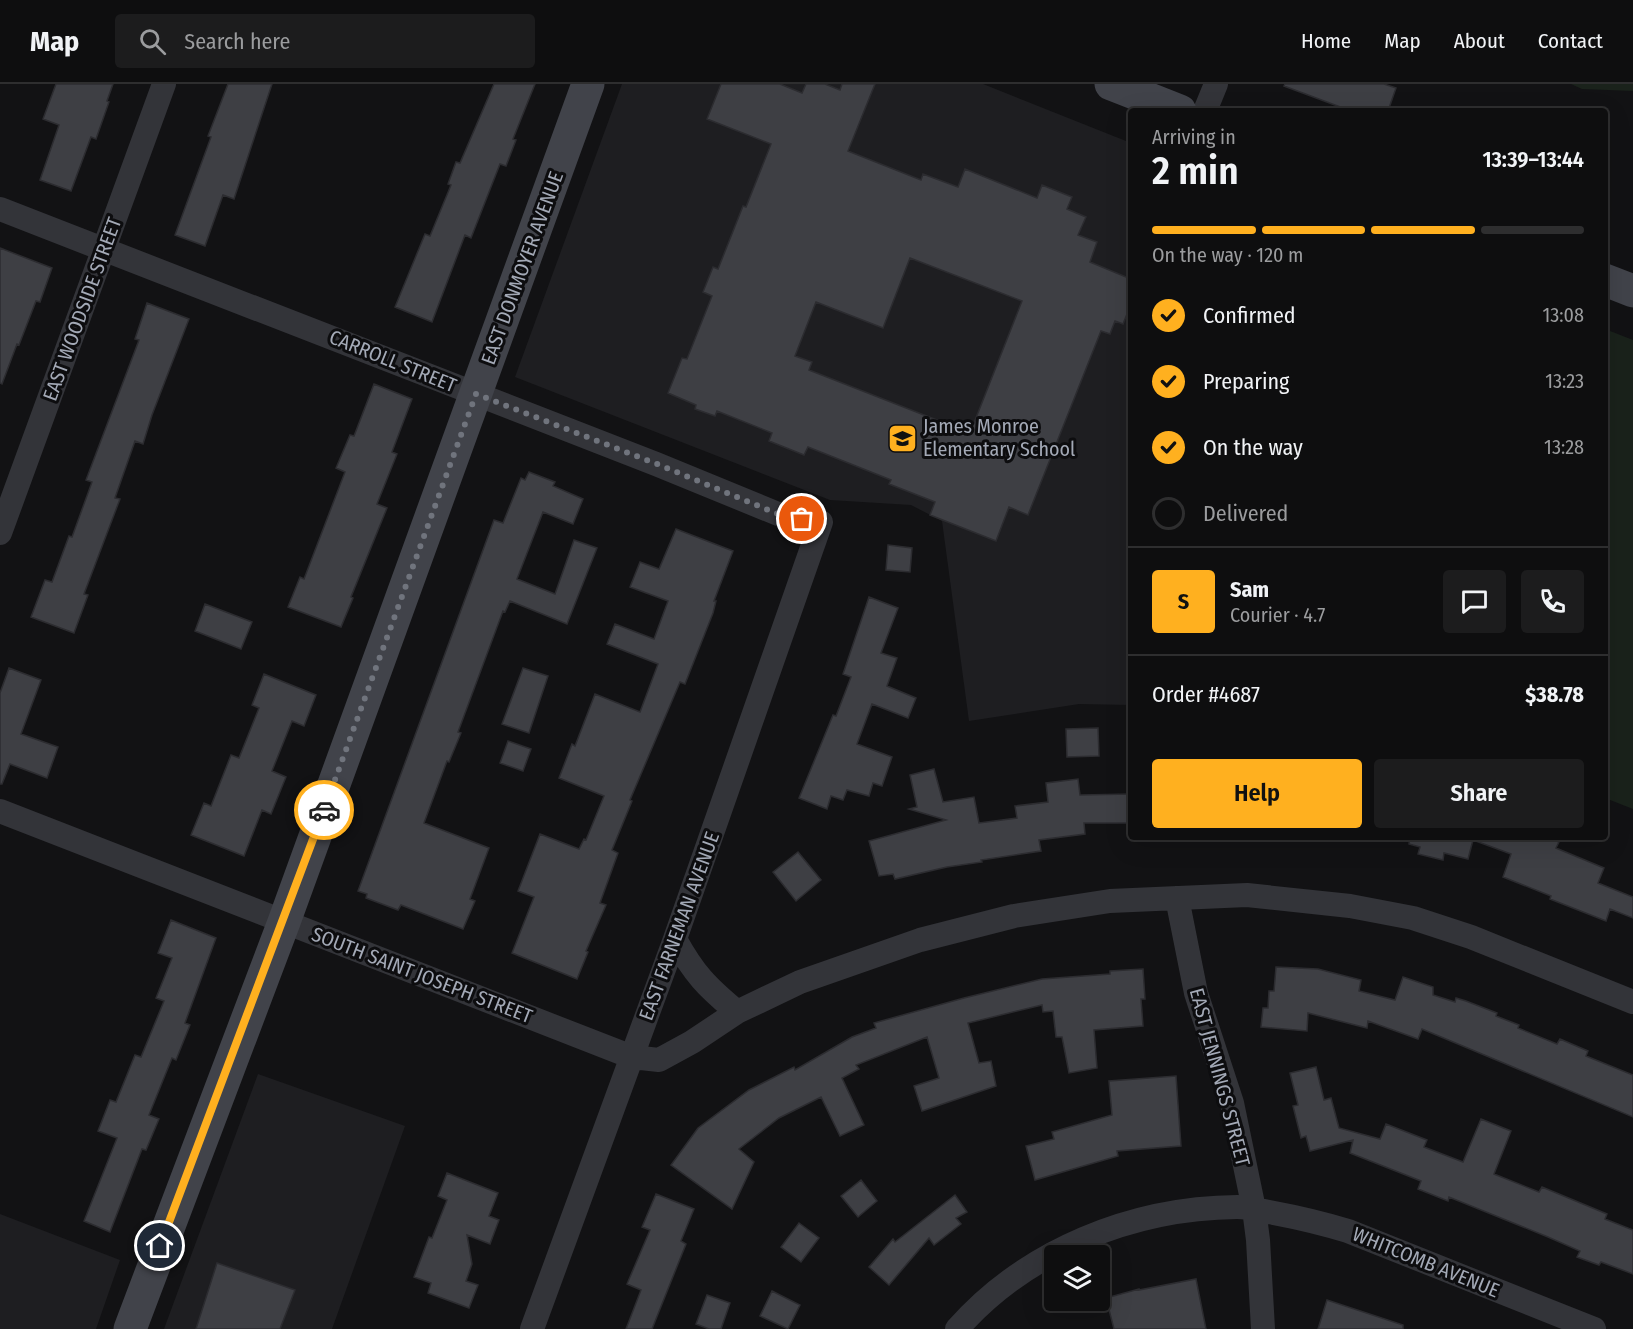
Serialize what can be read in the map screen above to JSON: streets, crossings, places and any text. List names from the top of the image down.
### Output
{
  "streets": {
    "street": [
      "EAST DONMOYER AVENUE",
      "EAST WOODSIDE STREET",
      "CARROLL STREET",
      "EAST FARNEMAN AVENUE",
      "SOUTH SAINT JOSEPH STREET",
      "EAST JENNINGS STREET",
      "WHITCOMB AVENUE"
    ]
  },
  "crossings": [
    ["EAST DONMOYER AVENUE", "CARROLL STREET"],
    ["EAST DONMOYER AVENUE", "SOUTH SAINT JOSEPH STREET"],
    ["EAST WOODSIDE STREET", "CARROLL STREET"],
    ["CARROLL STREET", "EAST FARNEMAN AVENUE"],
    ["EAST FARNEMAN AVENUE", "SOUTH SAINT JOSEPH STREET"],
    ["SOUTH SAINT JOSEPH STREET", "EAST JENNINGS STREET"],
    ["EAST JENNINGS STREET", "WHITCOMB AVENUE"]
  ],
  "places": {
    "school or university": ["James Monroe Elementary School"]
  },
  "page": {
    "header": "Map",
    "search": "Search here",
    "nav": [
      "Home",
      "Map",
      "About",
      "Contact"
    ],
    "heading": ["2 min", "Arriving in", "13:39–13:44"],
    "panel": [
      "Sam",
      "Courier · 4.7",
      "Order #4687",
      "$38.78"
    ],
    "bar": "On the way · 120 m",
    "list": [
      ["Confirmed", "13:08"],
      ["Preparing", "13:23"],
      ["On the way", "13:28"],
      "Delivered"
    ],
    "round": "S",
    "buttons": ["Help", "Share"]
  }
}
